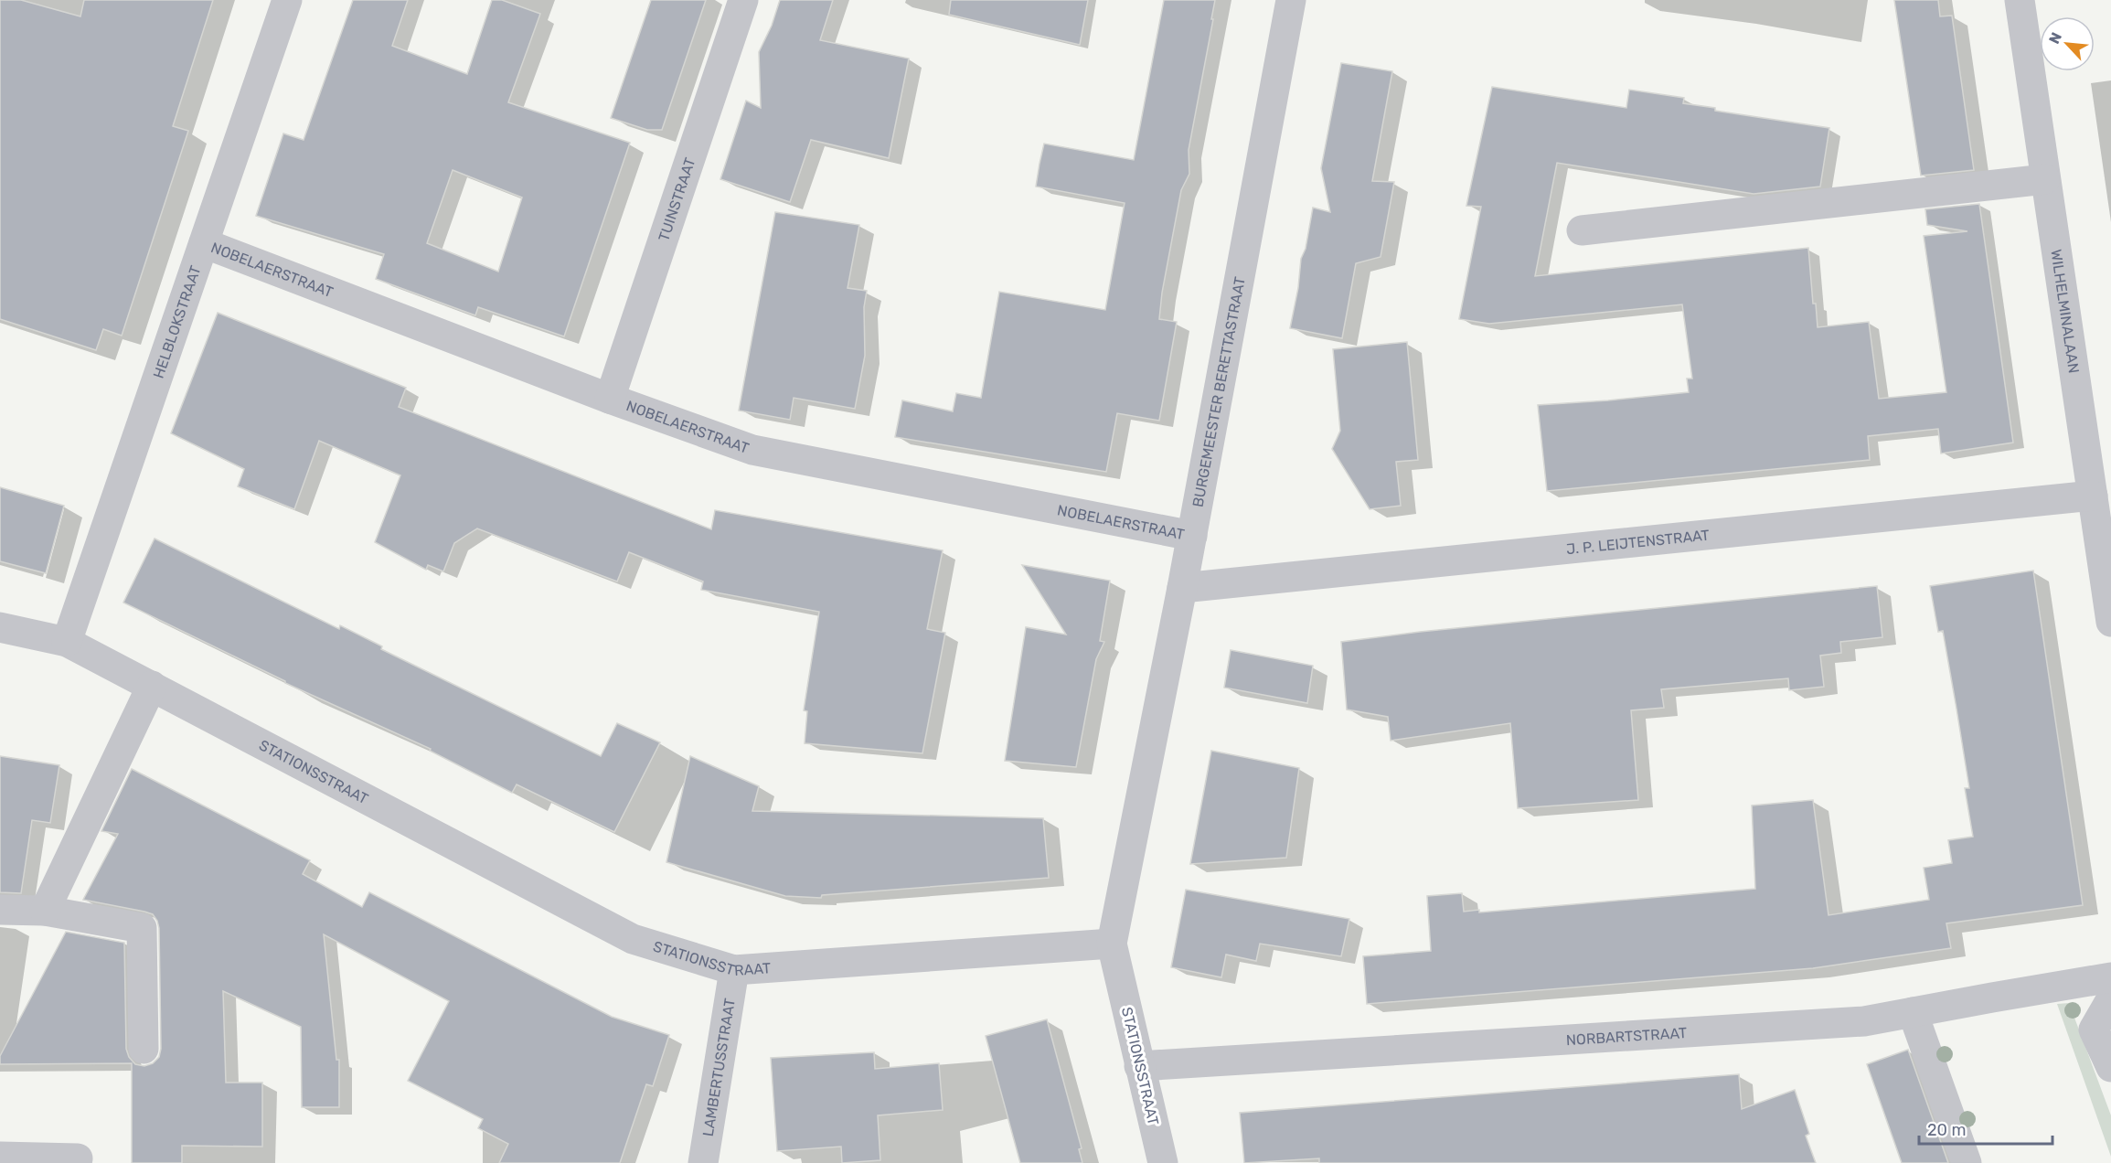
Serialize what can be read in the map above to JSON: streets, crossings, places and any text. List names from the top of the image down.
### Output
{
  "streets": {
    "street": [
      "TUINSTRAAT",
      "NOBELAERSTRAAT",
      "WILHELMINALAAN",
      "HELBLOKSTRAAT",
      "BURGEMEESTER BERETTASTRAAT",
      "J. P. LEIJTENSTRAAT",
      "STATIONSSTRAAT",
      "NORBARTSTRAAT",
      "LAMBERTUSSTRAAT"
    ]
  },
  "crossings": [
    ["TUINSTRAAT", "NOBELAERSTRAAT"],
    ["NOBELAERSTRAAT", "HELBLOKSTRAAT"],
    ["NOBELAERSTRAAT", "BURGEMEESTER BERETTASTRAAT"],
    ["WILHELMINALAAN", "J. P. LEIJTENSTRAAT"],
    ["HELBLOKSTRAAT", "STATIONSSTRAAT"],
    ["BURGEMEESTER BERETTASTRAAT", "J. P. LEIJTENSTRAAT"],
    ["BURGEMEESTER BERETTASTRAAT", "STATIONSSTRAAT"],
    ["STATIONSSTRAAT", "NORBARTSTRAAT"],
    ["STATIONSSTRAAT", "LAMBERTUSSTRAAT"]
  ],
  "scale_bar": "20 m",
  "north": "top left"
}
